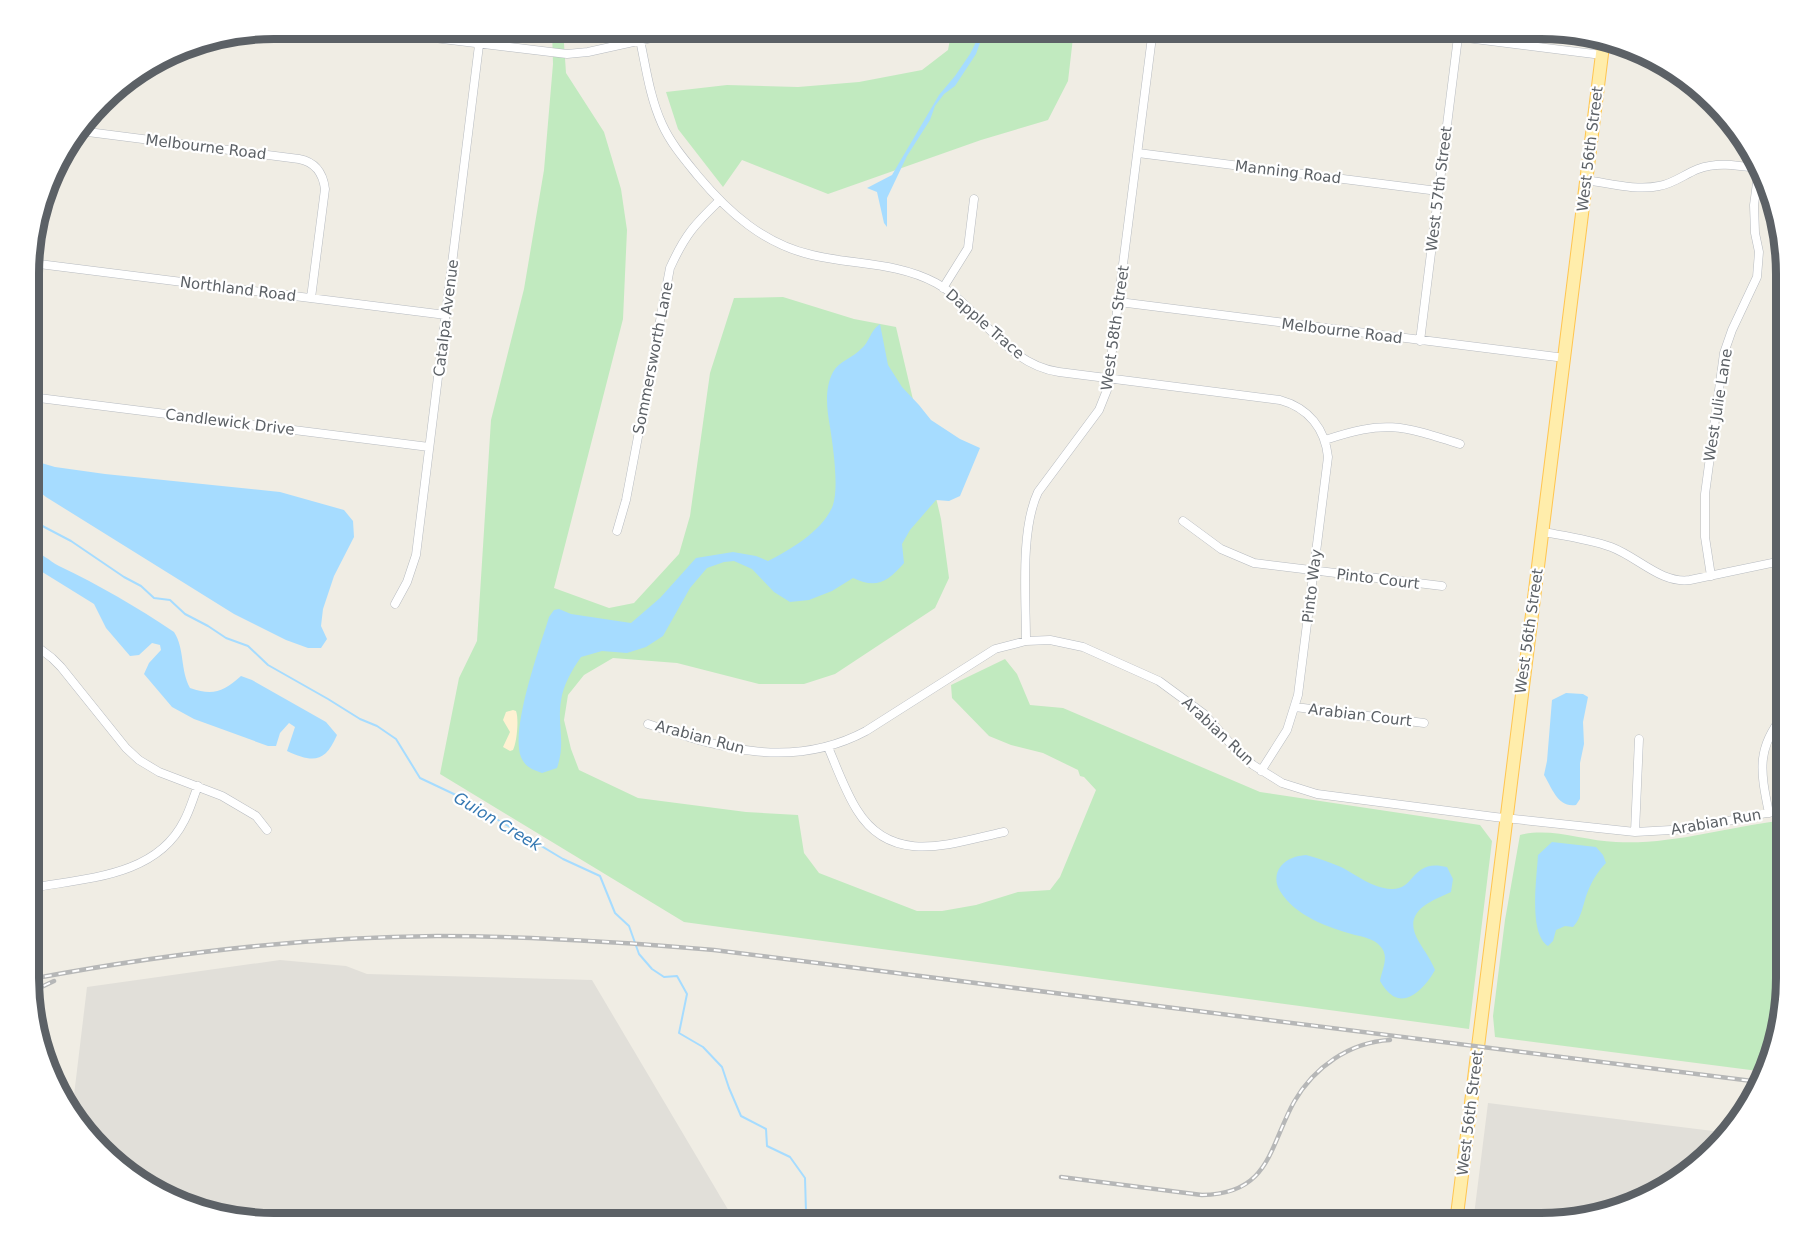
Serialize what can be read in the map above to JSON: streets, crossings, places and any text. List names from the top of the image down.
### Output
{
  "streets": {
    "main road": ["West 56th Street"],
    "street": [
      "Melbourne Road",
      "Manning Road",
      "West 57th Street",
      "Northland Road",
      "Catalpa Avenue",
      "Dapple Trace",
      "West 58th Street",
      "Sommersworth Lane",
      "West Julie Lane",
      "Candlewick Drive",
      "Pinto Court",
      "Pinto Way",
      "Arabian Court",
      "Arabian Run"
    ]
  },
  "crossings": [
    ["Melbourne Road", "West 56th Street"],
    ["Melbourne Road", "West 57th Street"],
    ["Melbourne Road", "Northland Road"],
    ["Melbourne Road", "West 58th Street"],
    ["West 56th Street", "Arabian Run"],
    ["Manning Road", "West 57th Street"],
    ["Manning Road", "West 58th Street"],
    ["Northland Road", "Catalpa Avenue"],
    ["Catalpa Avenue", "Candlewick Drive"],
    ["Dapple Trace", "West 58th Street"],
    ["Dapple Trace", "Sommersworth Lane"],
    ["Dapple Trace", "Pinto Way"],
    ["West 58th Street", "Arabian Run"],
    ["Pinto Court", "Pinto Way"],
    ["Pinto Way", "Arabian Court"],
    ["Pinto Way", "Arabian Run"]
  ],
  "water": ["Guion Creek"]
}
